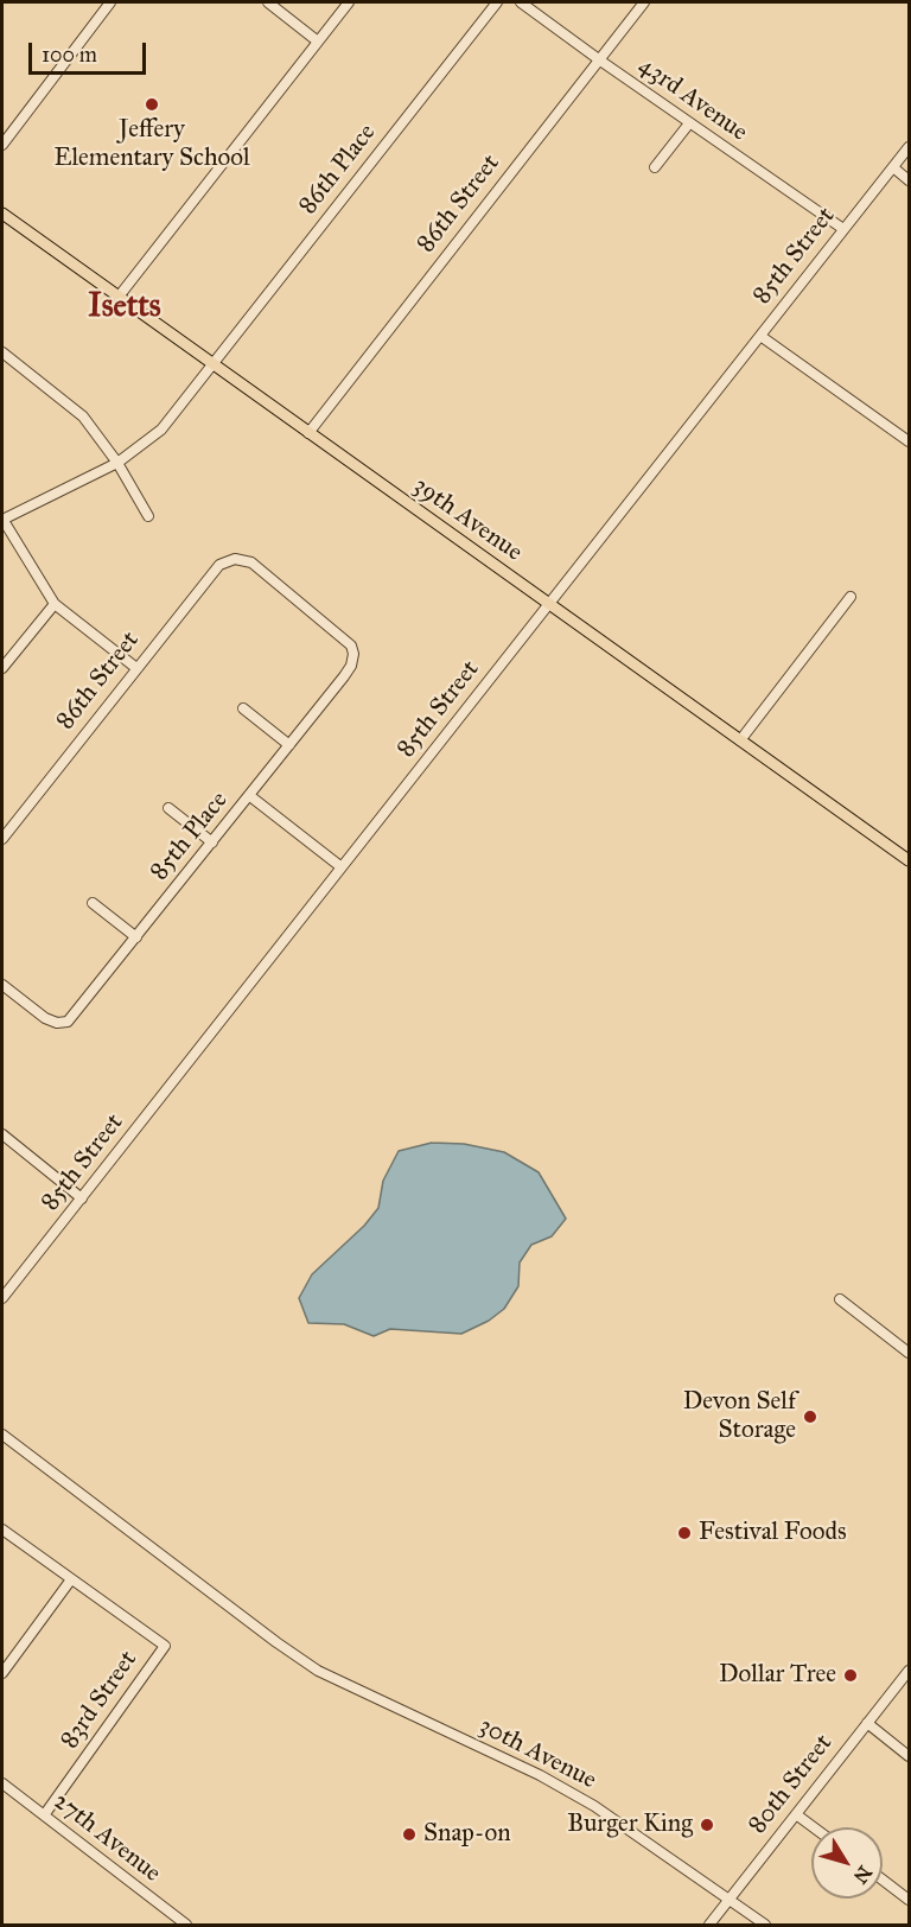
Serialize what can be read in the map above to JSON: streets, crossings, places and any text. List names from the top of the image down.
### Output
{
  "streets": {
    "main road": ["39th Avenue"],
    "street": [
      "43rd Avenue",
      "86th Place",
      "86th Street",
      "85th Street",
      "85th Place",
      "83rd Street",
      "30th Avenue",
      "80th Street",
      "27th Avenue"
    ]
  },
  "crossings": [
    ["43rd Avenue", "86th Street"],
    ["43rd Avenue", "85th Street"],
    ["86th Place", "39th Avenue"],
    ["86th Street", "39th Avenue"],
    ["86th Street", "85th Place"],
    ["85th Street", "39th Avenue"],
    ["83rd Street", "27th Avenue"],
    ["30th Avenue", "80th Street"]
  ],
  "districts": ["Isetts"],
  "places": [
    "Jeffery Elementary School",
    "Devon Self Storage",
    "Festival Foods",
    "Dollar Tree",
    "Burger King",
    "Snap-on"
  ],
  "scale_bar": "100 m",
  "north": "bottom right"
}
